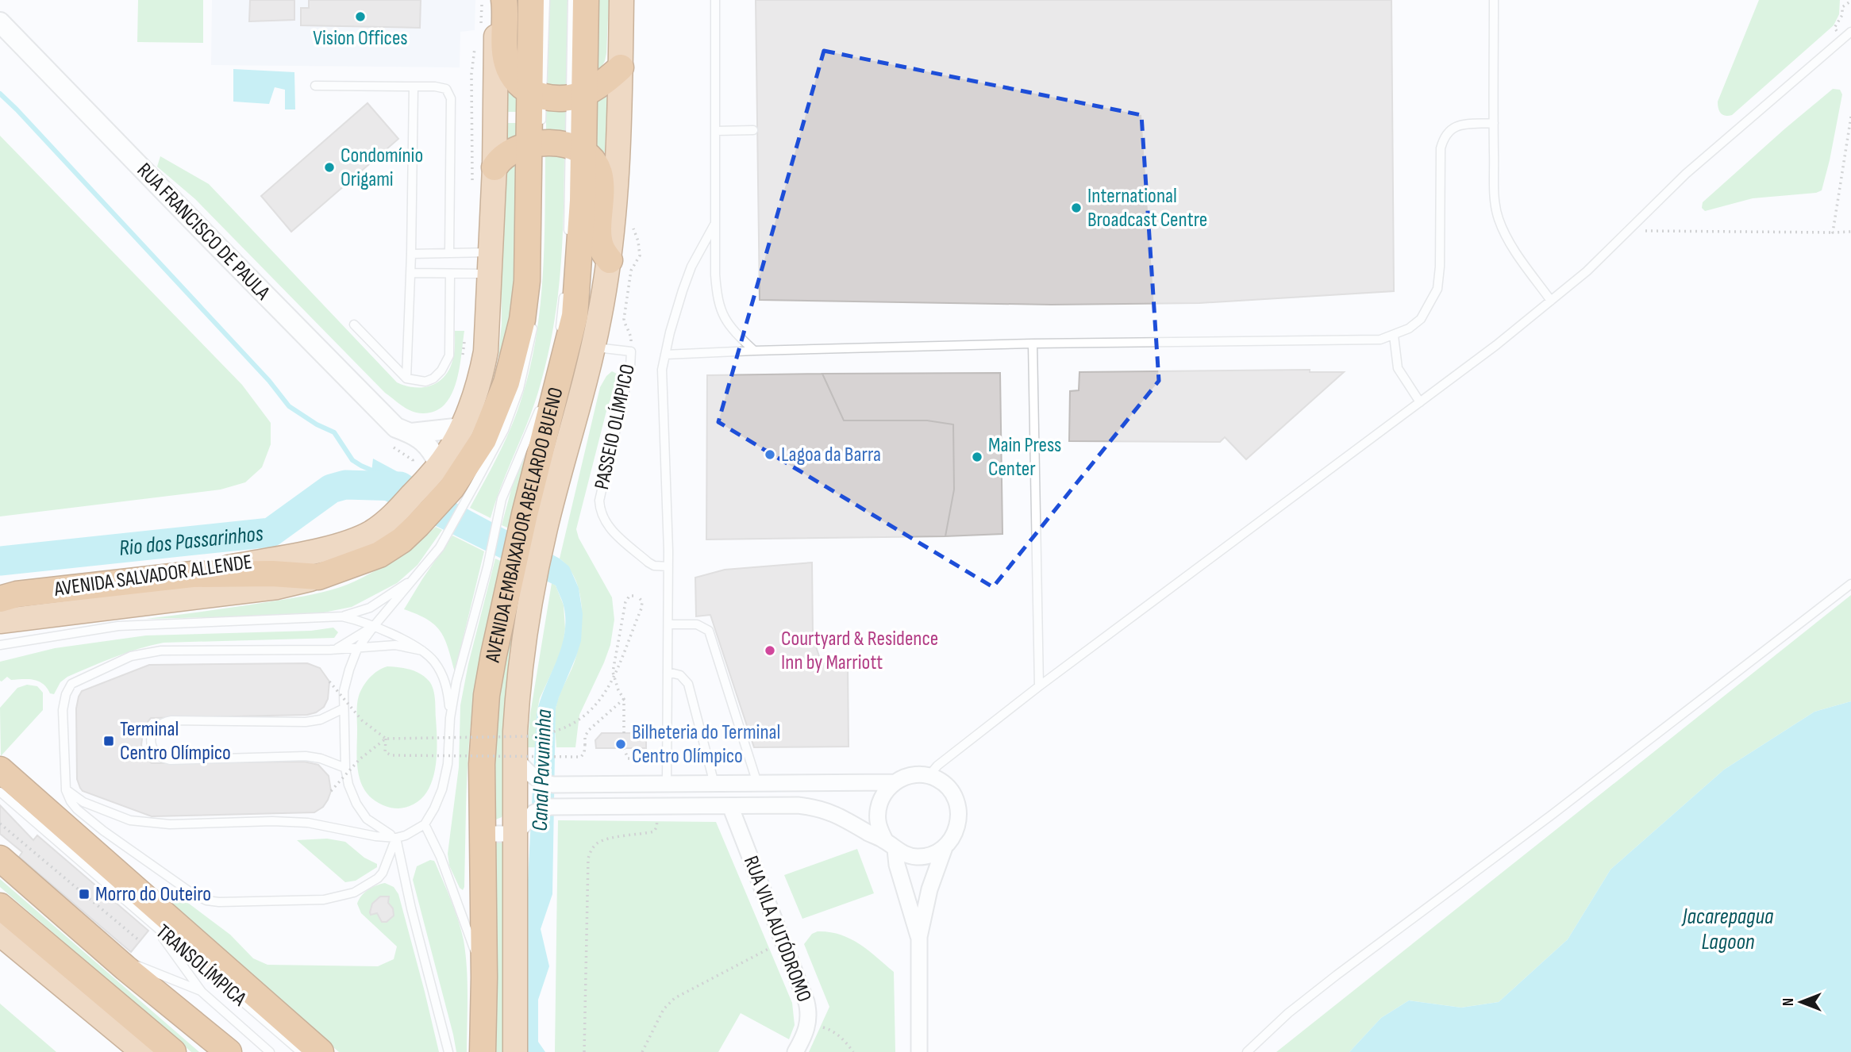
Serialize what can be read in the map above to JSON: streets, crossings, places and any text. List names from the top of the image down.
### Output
{
  "streets": {
    "highway": ["AVENIDA EMBAIXADOR ABELARDO BUENO", "AVENIDA SALVADOR ALLENDE"],
    "street": ["RUA FRANCISCO DE PAULA", "RUA VILA AUTÓDROMO"],
    "lane": ["PASSEIO OLÍMPICO", "TRANSOLÍMPICA"]
  },
  "crossings": [
    ["PASSEIO OLÍMPICO", "AVENIDA EMBAIXADOR ABELARDO BUENO"]
  ],
  "water": ["Rio dos Passarinhos", "Canal Pavuninha", "Jacarepagua Lagoon"],
  "places": {
    "other": [
      "Vision Offices",
      "Condomínio Origami",
      "International Broadcast Centre",
      "Lagoa da Barra",
      "Main Press Center",
      "Courtyard & Residence Inn by Marriott",
      "Bilheteria do Terminal Centro Olímpico"
    ],
    "transit": ["Terminal Centro Olímpico", "Morro do Outeiro"]
  },
  "north": "left"
}
